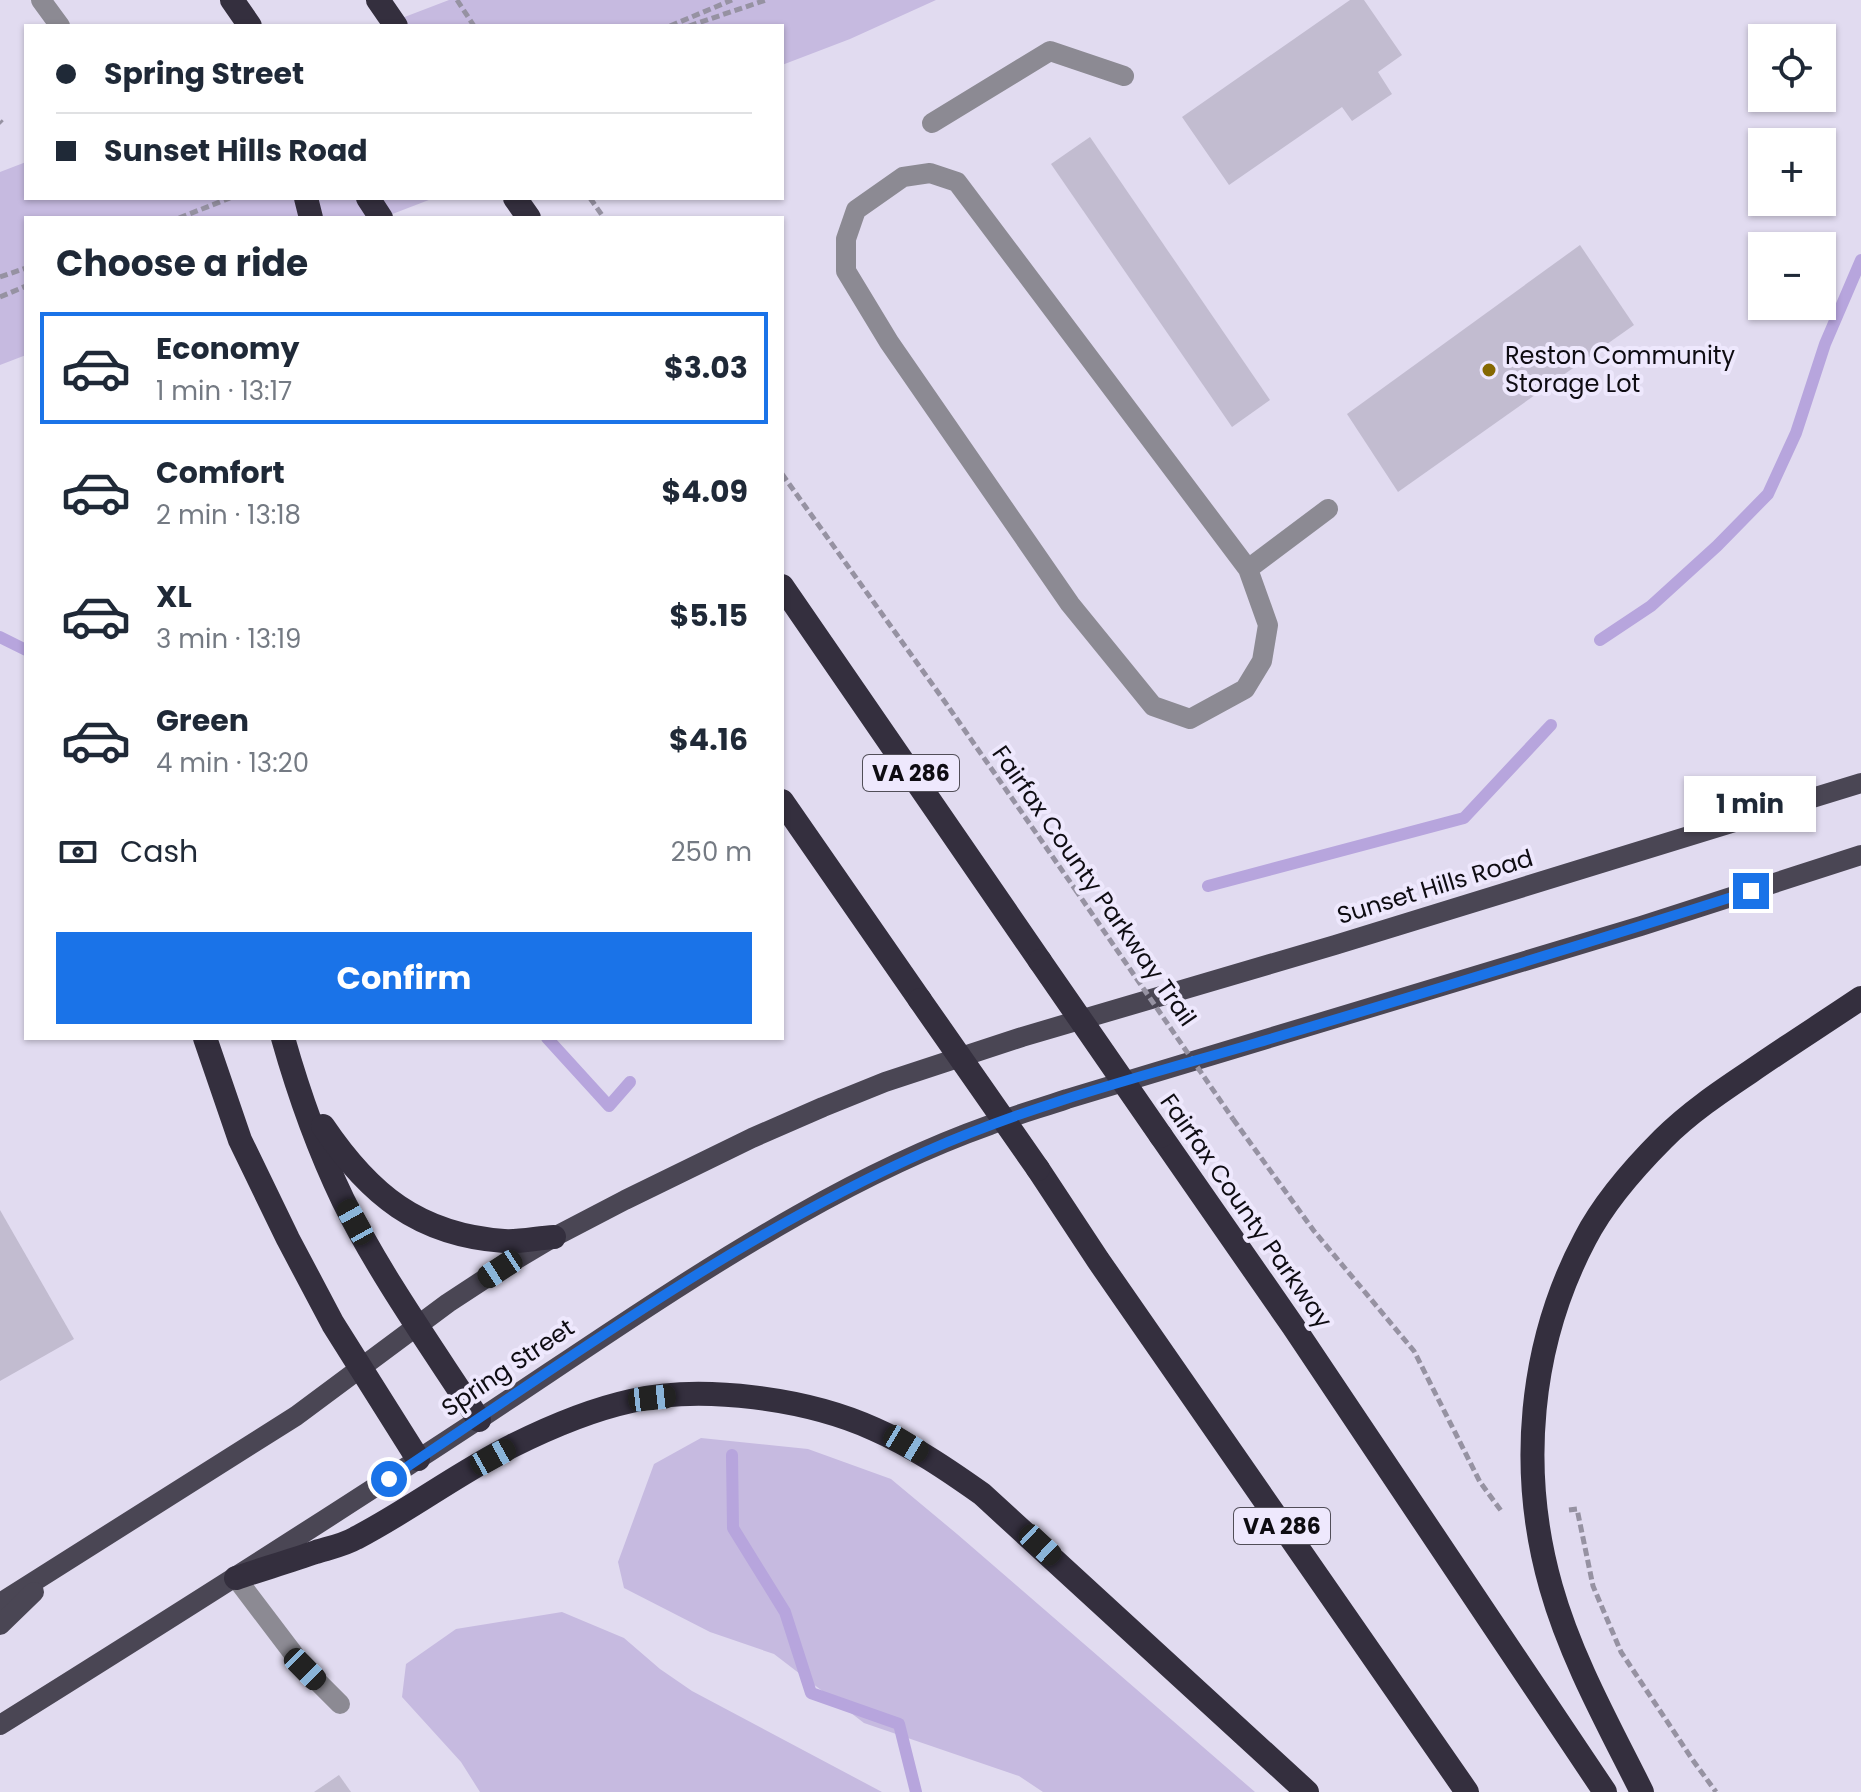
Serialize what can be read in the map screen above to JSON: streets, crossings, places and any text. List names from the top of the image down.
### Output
{
  "streets": {
    "highway": ["VA 286", "Fairfax County Parkway"],
    "main road": ["Sunset Hills Road", "Spring Street"],
    "path": ["Fairfax County Parkway Trail"]
  },
  "places": ["Reston Community Storage Lot"],
  "page": {
    "map_buttons": ["+", "−"],
    "banner": ["Spring Street", "Sunset Hills Road"],
    "heading": "Choose a ride",
    "list": [
      {
        "name": "Economy",
        "note": "1 min · 13:17",
        "value": "$3.03"
      },
      {
        "name": "Comfort",
        "note": "2 min · 13:18",
        "value": "$4.09"
      },
      {
        "name": "XL",
        "note": "3 min · 13:19",
        "value": "$5.15"
      },
      {
        "name": "Green",
        "note": "4 min · 13:20",
        "value": "$4.16"
      }
    ],
    "bubble": "1 min",
    "pay": ["Cash", "250 m"],
    "buttons": "Confirm"
  }
}
